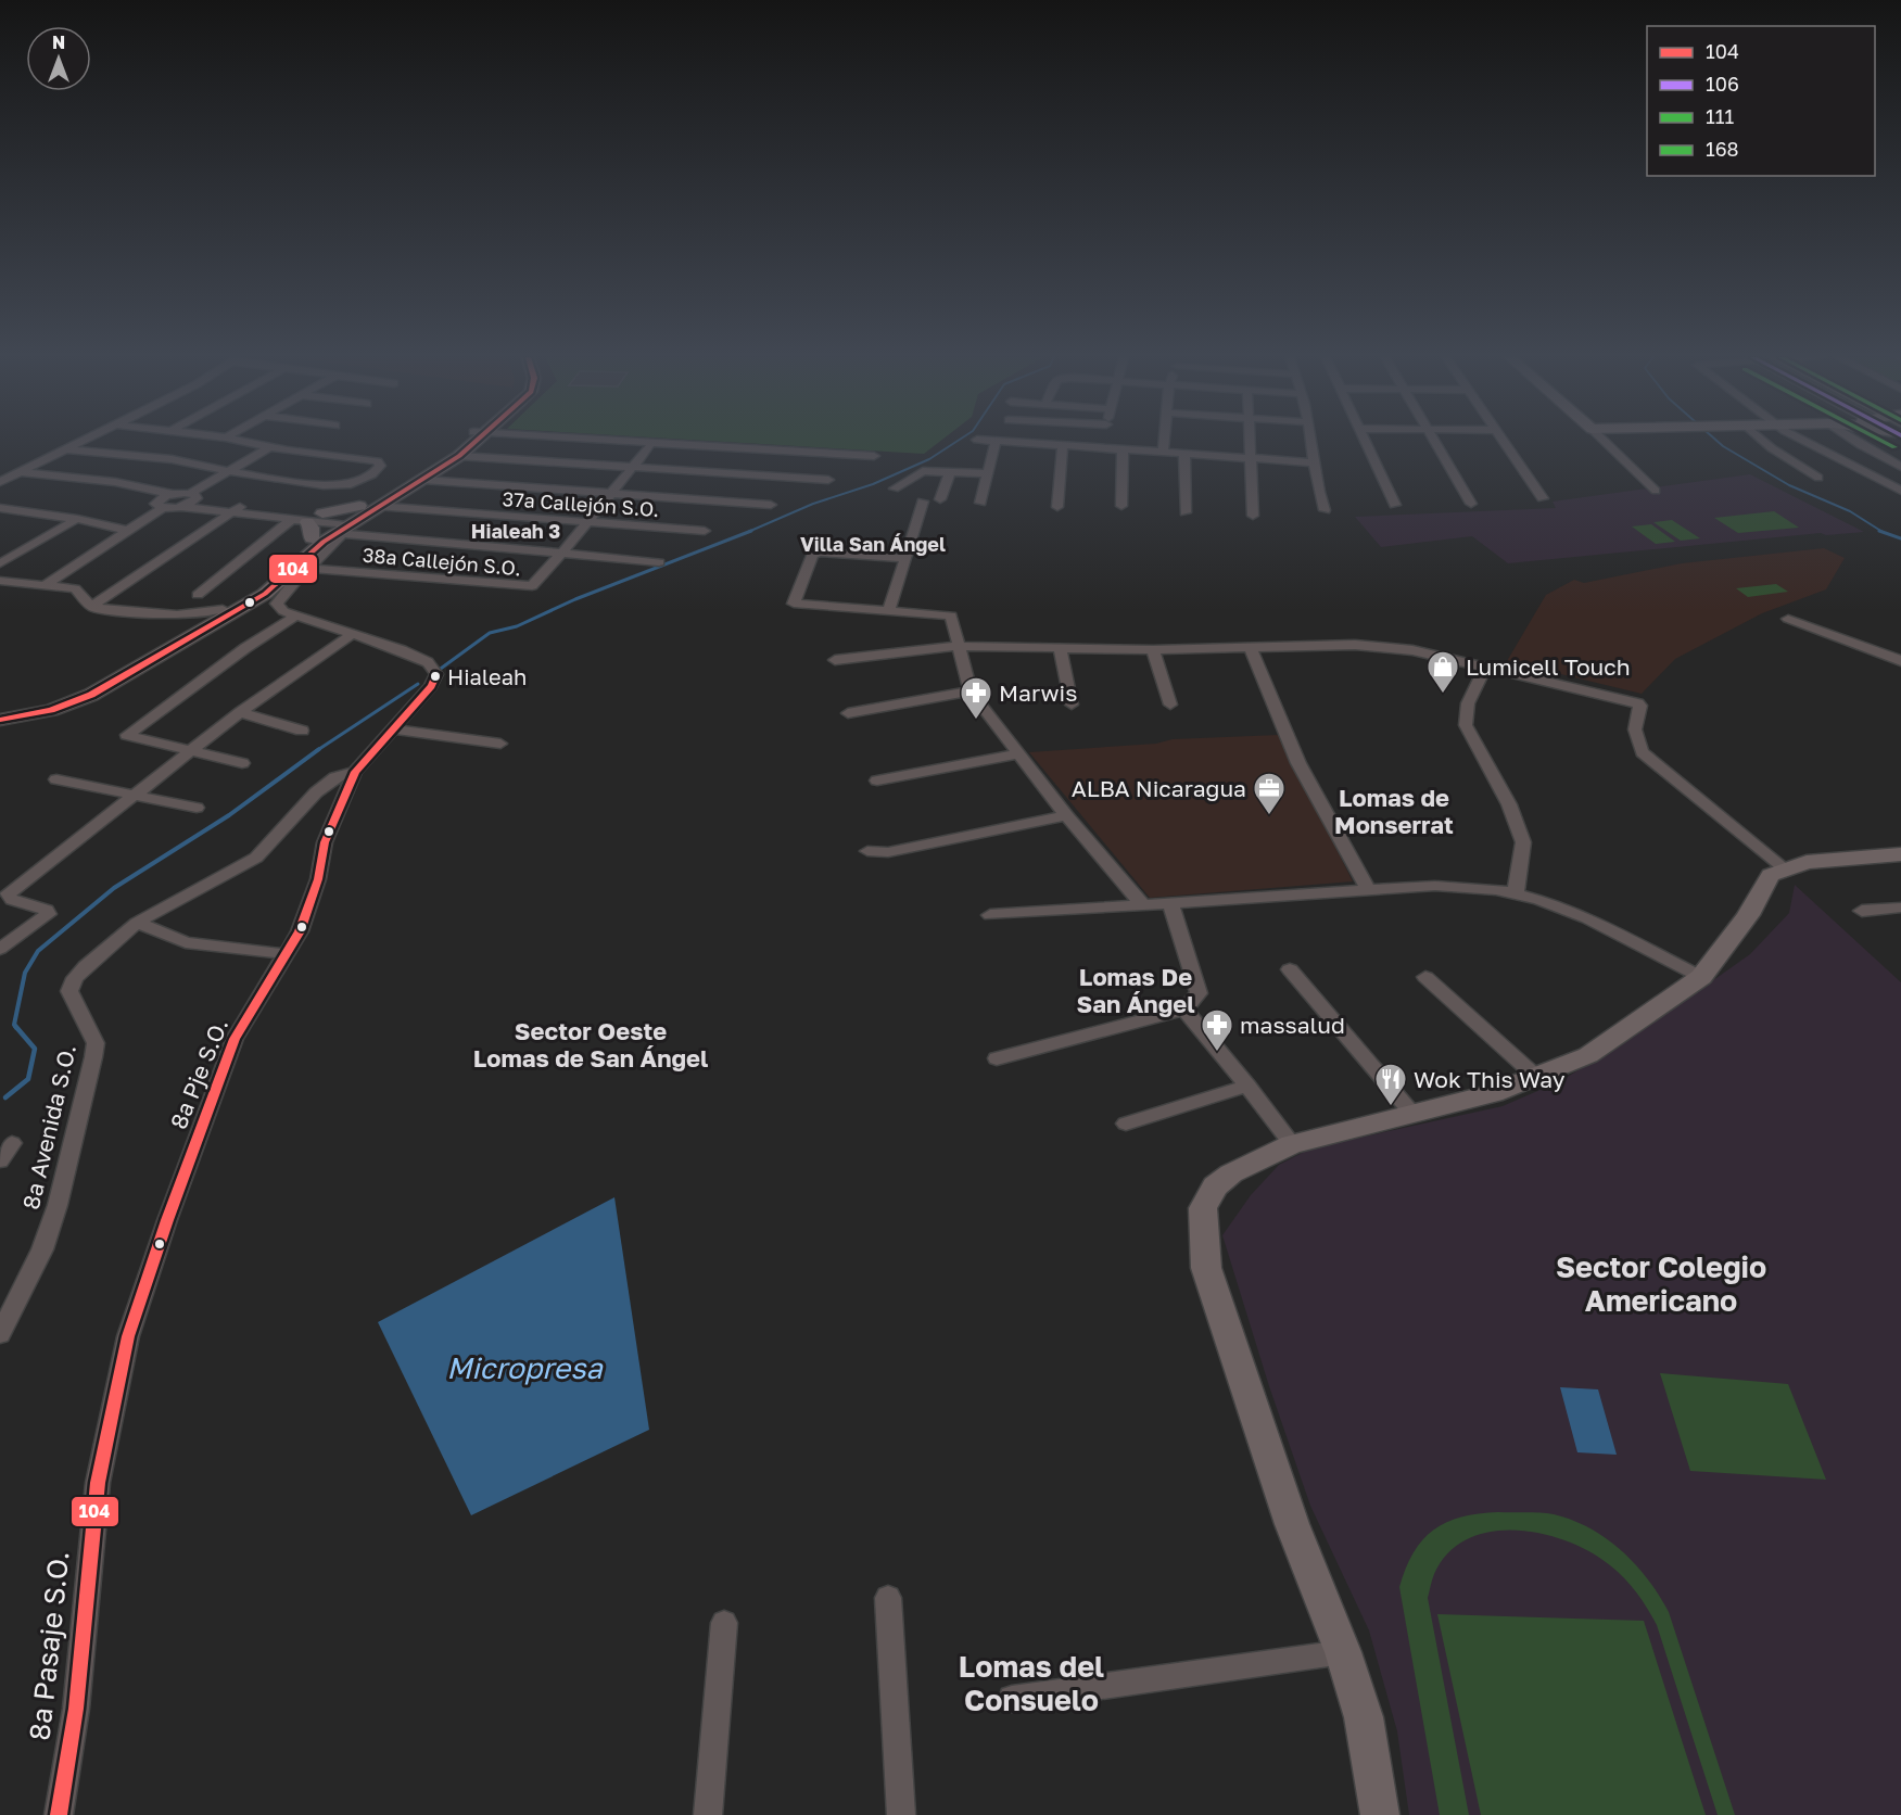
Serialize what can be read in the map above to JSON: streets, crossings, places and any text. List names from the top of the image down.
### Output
{
  "streets": {
    "street": [
      "37a Callejón S.O.",
      "38a Callejón S.O.",
      "8a Pje S.O.",
      "8a Avenida S.O.",
      "8a Pasaje S.O."
    ]
  },
  "crossings": [
    ["8a Pje S.O.", "8a Avenida S.O."],
    ["8a Pje S.O.", "8a Pasaje S.O."]
  ],
  "districts": [
    "Hialeah 3",
    "Villa San Ángel",
    "Lomas de Monserrat",
    "Lomas De San Ángel",
    "Sector Oeste Lomas de San Ángel",
    "Sector Colegio Americano",
    "Lomas del Consuelo"
  ],
  "water": ["Micropresa"],
  "places": {
    "other": ["Hialeah"],
    "shop": ["Lumicell Touch"],
    "pharmacy": ["Marwis", "massalud"],
    "office": ["ALBA Nicaragua"],
    "restaurant": ["Wok This Way"]
  },
  "lines": ["transit line 104", "transit line 111"],
  "legend": [
    "104",
    "106",
    "111",
    "168"
  ],
  "north": "top"
}
